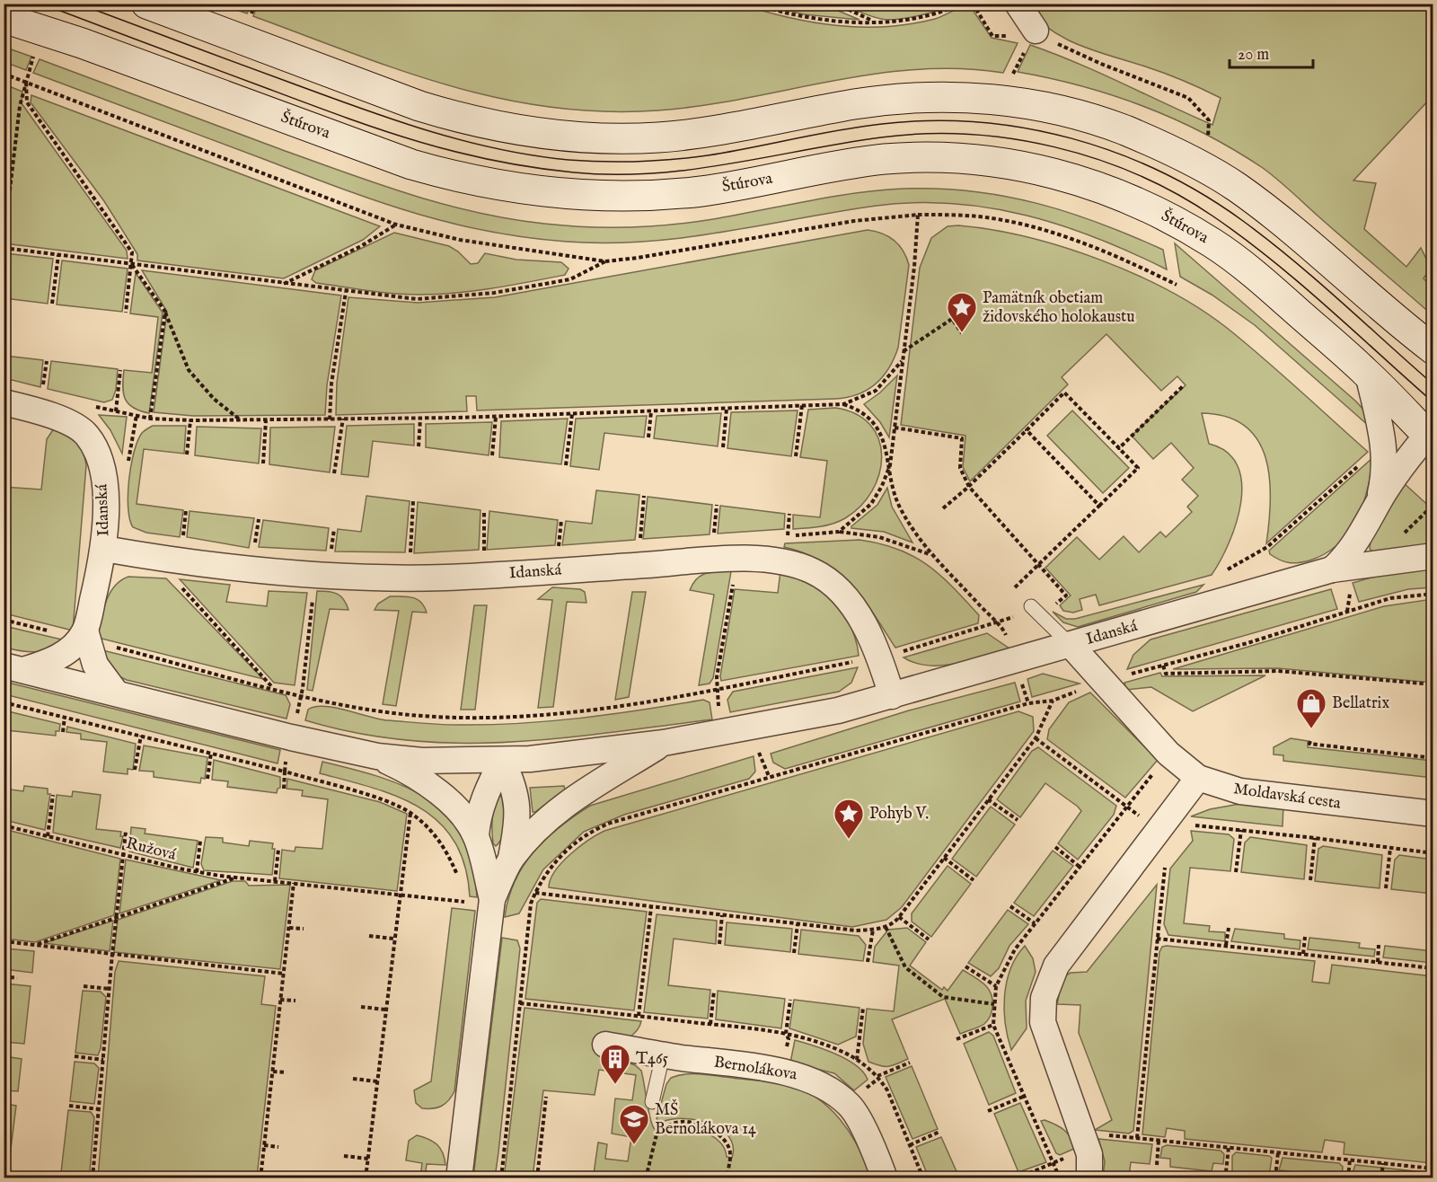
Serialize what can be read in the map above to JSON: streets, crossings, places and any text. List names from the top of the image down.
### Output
{
  "streets": {
    "street": [
      "Štúrova",
      "Idanská",
      "Moldavská cesta",
      "Bernolákova"
    ],
    "path": ["Ružová"]
  },
  "crossings": [
    ["Štúrova", "Idanská"],
    ["Idanská", "Moldavská cesta"]
  ],
  "places": {
    "place": ["Pamätník obetiam židovského holokaustu", "Pohyb V."],
    "shop": ["Bellatrix"],
    "building": ["T465"],
    "school or university": ["MŠ Bernolákova 14"]
  },
  "scale_bar": "20 m"
}
